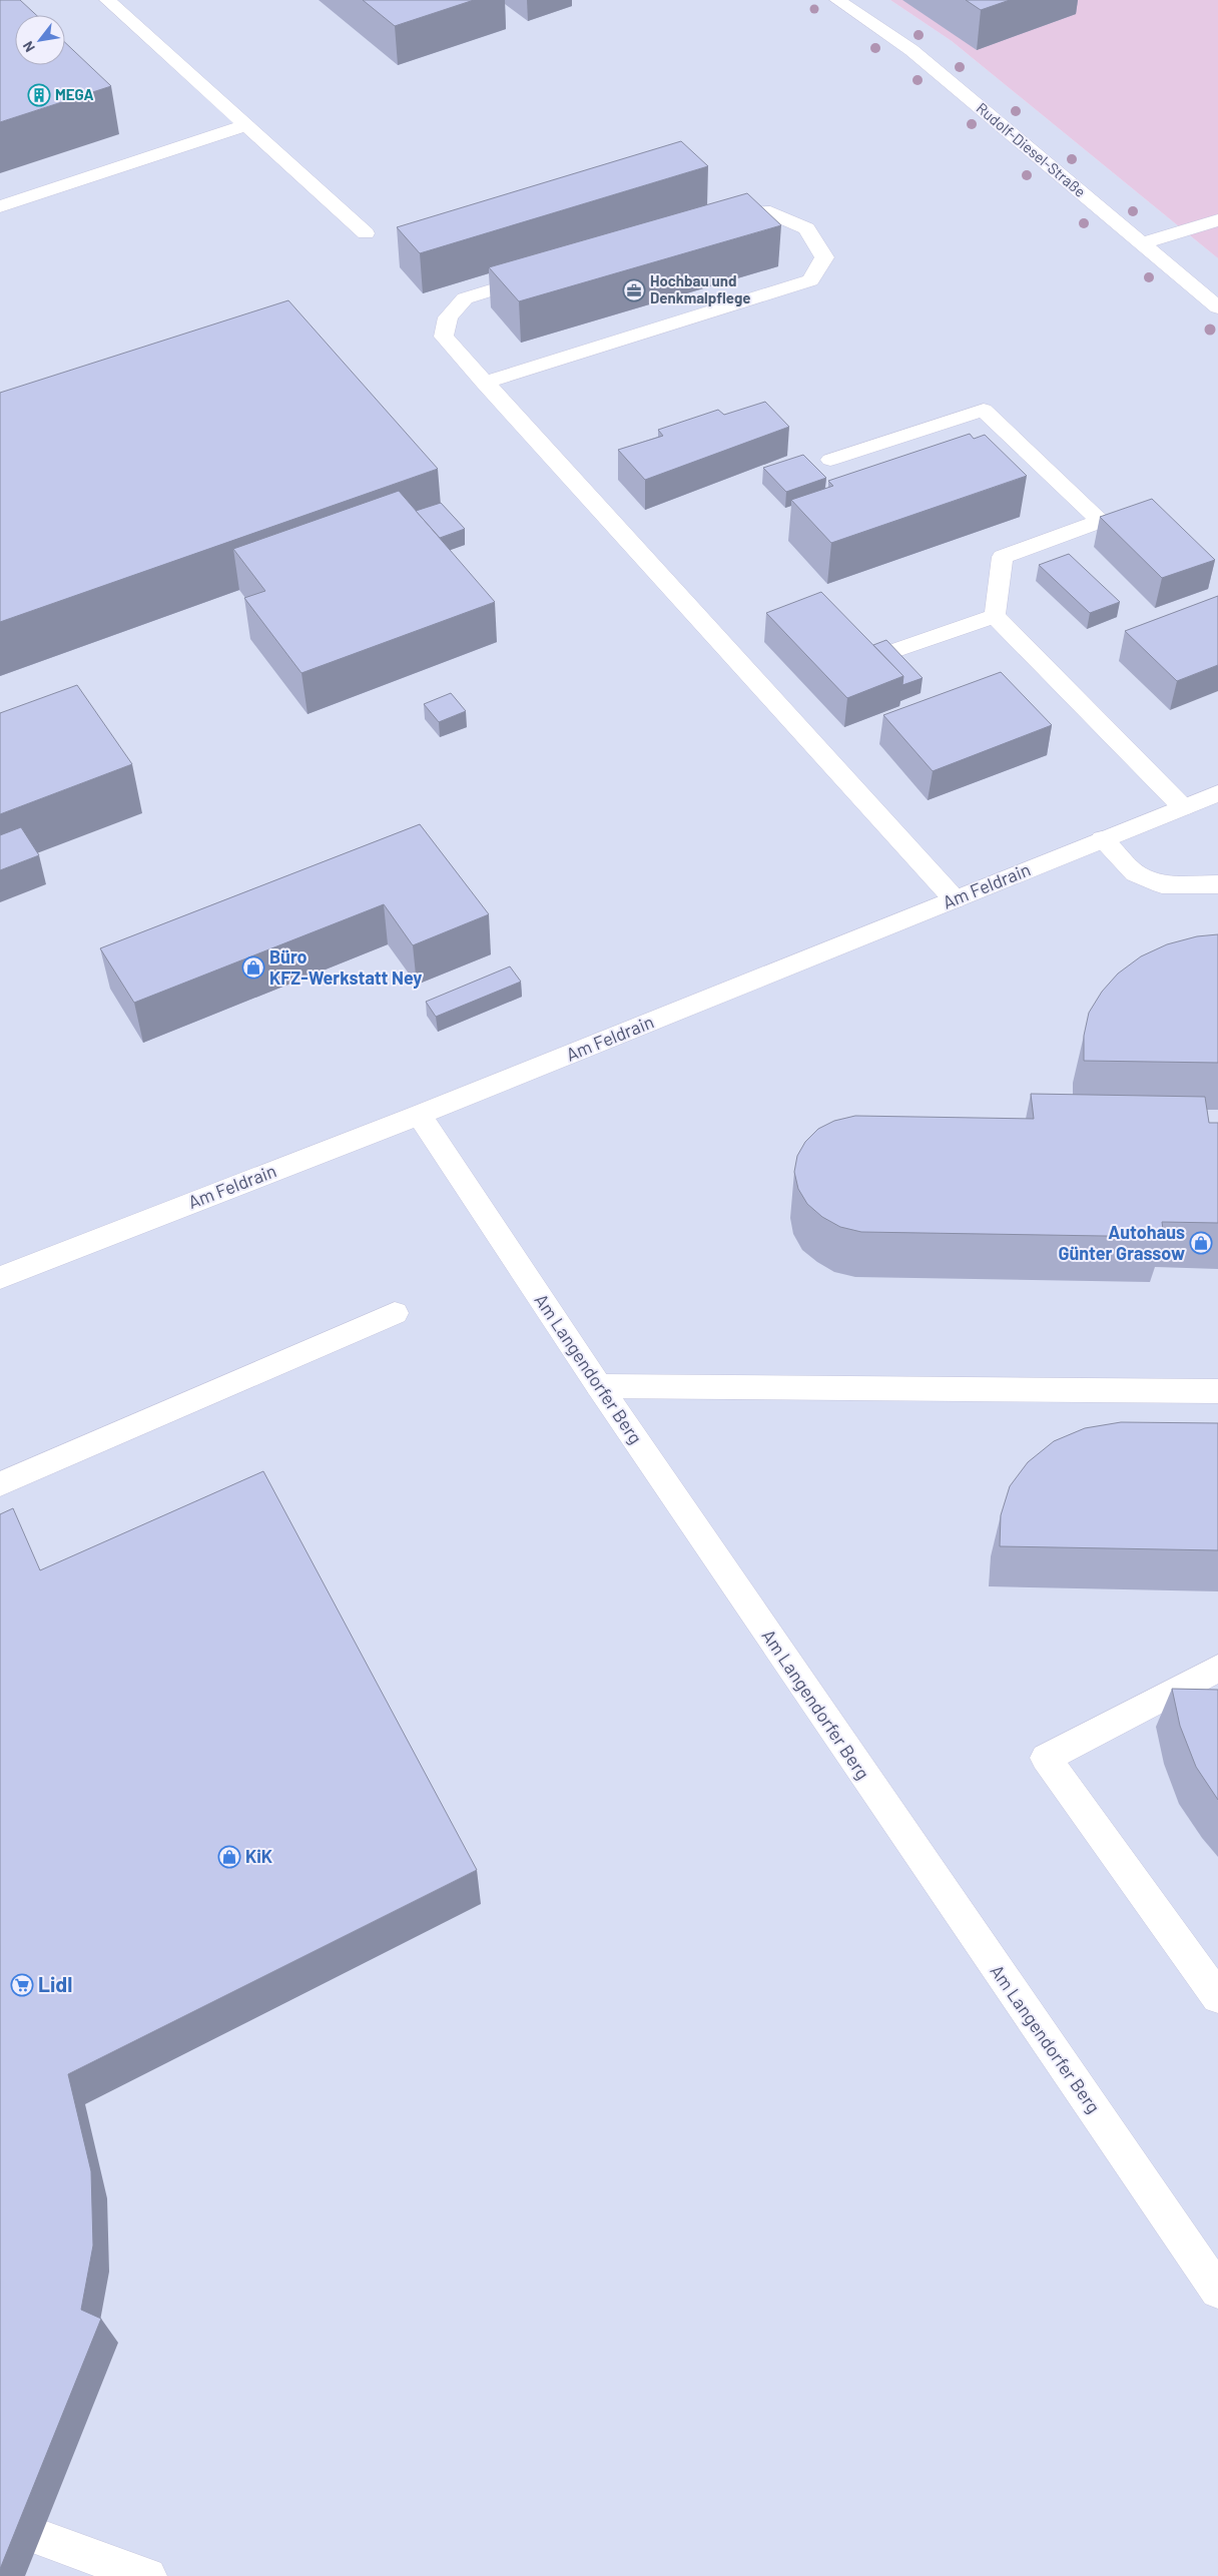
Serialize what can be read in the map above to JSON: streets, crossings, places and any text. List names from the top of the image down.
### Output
{
  "streets": {
    "street": ["Rudolf-Diesel-Straße", "Am Feldrain", "Am Langendorfer Berg"]
  },
  "crossings": [
    ["Am Feldrain", "Am Langendorfer Berg"]
  ],
  "places": {
    "building": ["MEGA"],
    "office": ["Hochbau und Denkmalpflege"],
    "shop": ["Büro KFZ-Werkstatt Ney", "Autohaus Günter Grassow", "KiK"],
    "supermarket": ["Lidl"]
  },
  "north": "bottom left"
}
